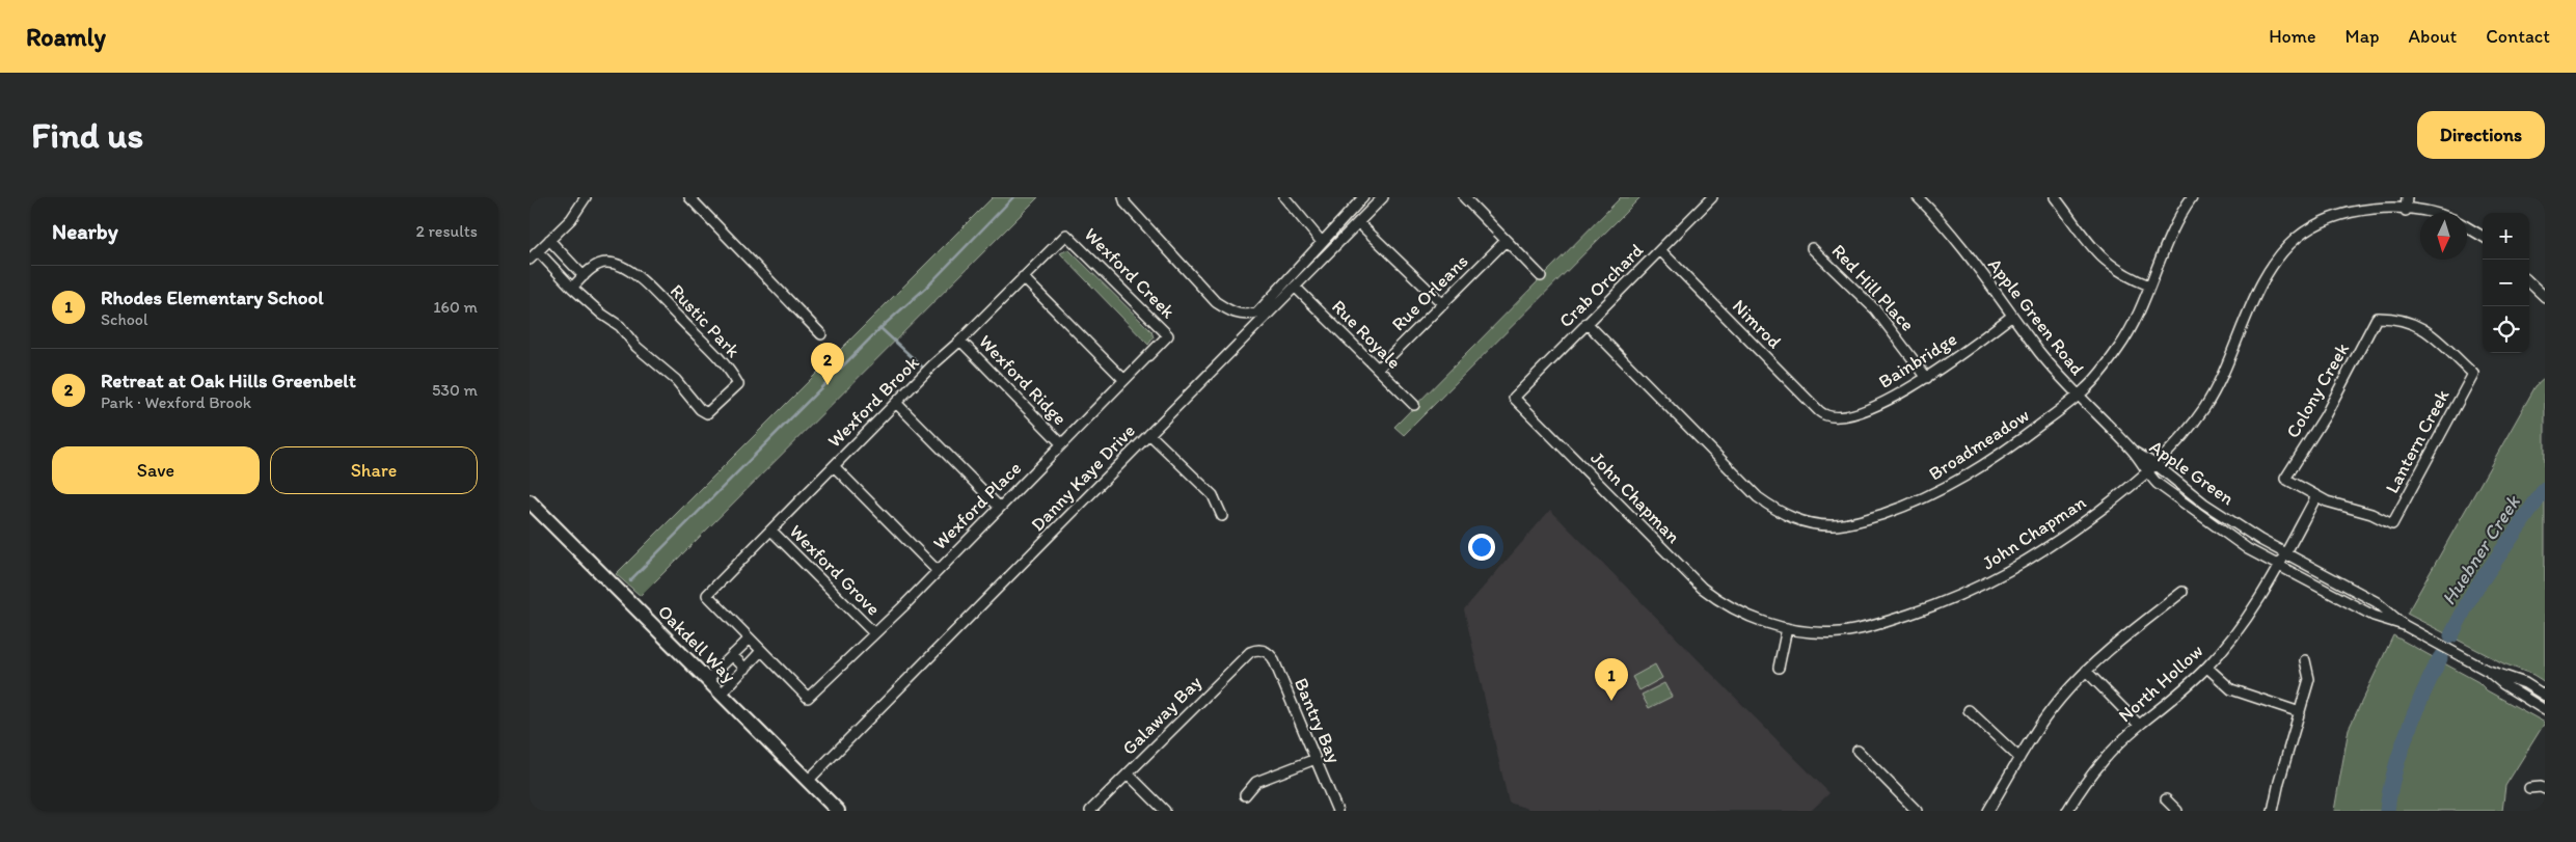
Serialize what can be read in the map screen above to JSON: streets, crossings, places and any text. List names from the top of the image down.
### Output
{
  "streets": {
    "street": [
      "Wexford Creek",
      "Crab Orchard",
      "Red Hill Place",
      "Rue Orleans",
      "Apple Green Road",
      "Rustic Park",
      "Nimrod",
      "Rue Royale",
      "Bainbridge",
      "Wexford Ridge",
      "Colony Creek",
      "Wexford Brook",
      "Lantern Creek",
      "Broadmeadow",
      "Apple Green",
      "Danny Kaye Drive",
      "John Chapman",
      "Wexford Place",
      "Wexford Grove",
      "Oakdell Way",
      "North Hollow",
      "Galaway Bay",
      "Bantry Bay"
    ]
  },
  "crossings": [
    ["Wexford Creek", "Wexford Brook"],
    ["Wexford Creek", "Wexford Place"],
    ["Crab Orchard", "Nimrod"],
    ["Crab Orchard", "Broadmeadow"],
    ["Crab Orchard", "John Chapman"],
    ["Red Hill Place", "Bainbridge"],
    ["Rue Orleans", "Rue Royale"],
    ["Apple Green Road", "Bainbridge"],
    ["Apple Green Road", "Broadmeadow"],
    ["Apple Green Road", "Apple Green"],
    ["Nimrod", "Bainbridge"],
    ["Rue Royale", "Danny Kaye Drive"],
    ["Wexford Ridge", "Wexford Brook"],
    ["Wexford Ridge", "Wexford Place"],
    ["Colony Creek", "Lantern Creek"],
    ["Colony Creek", "North Hollow"],
    ["Wexford Brook", "Wexford Grove"],
    ["Lantern Creek", "North Hollow"],
    ["Apple Green", "John Chapman"],
    ["Apple Green", "North Hollow"],
    ["Danny Kaye Drive", "Oakdell Way"],
    ["Wexford Place", "Wexford Grove"],
    ["Galaway Bay", "Bantry Bay"]
  ],
  "water": ["Huebner Creek"],
  "north": "bottom",
  "page": {
    "header": "Roamly",
    "nav": [
      "Home",
      "Map",
      "About",
      "Contact"
    ],
    "buttons": [
      "Directions",
      ["Save", "Share"]
    ],
    "title": "Find us",
    "heading": ["Nearby", "2 results"],
    "map_buttons": ["+", "−"],
    "list": [
      {
        "mark": "1",
        "name": "Rhodes Elementary School",
        "note": "School",
        "value": "160 m"
      },
      {
        "mark": "2",
        "name": "Retreat at Oak Hills Greenbelt",
        "note": "Park · Wexford Brook",
        "value": "530 m"
      }
    ],
    "pins": ["2", "1"]
  }
}
